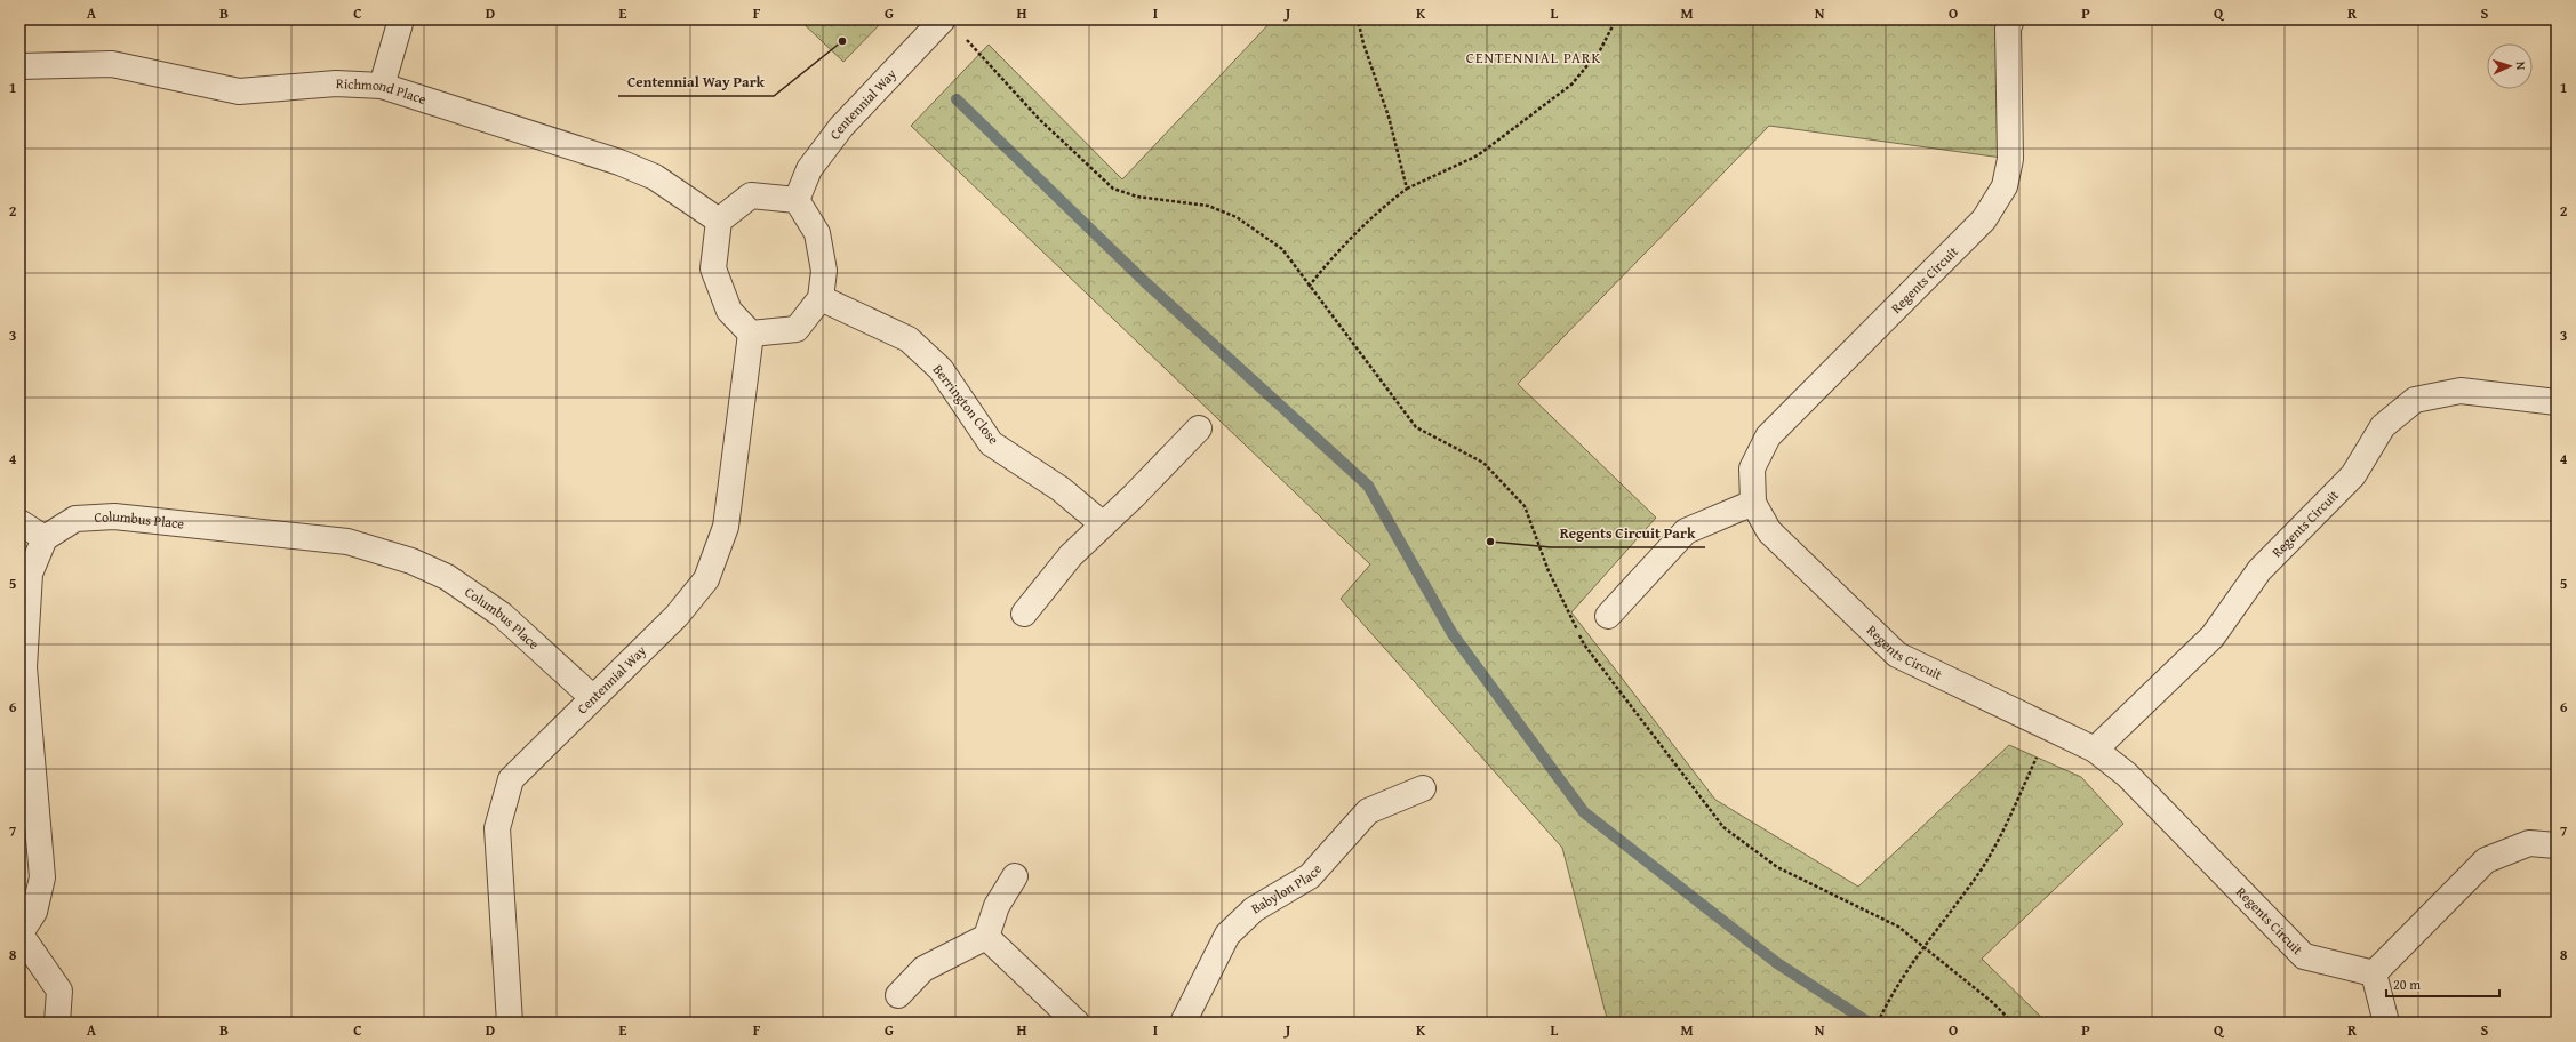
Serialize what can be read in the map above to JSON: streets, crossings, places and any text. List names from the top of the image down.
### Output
{
  "streets": {
    "street": [
      "Richmond Place",
      "Centennial Way",
      "Regents Circuit",
      "Berrington Close",
      "Columbus Place",
      "Babylon Place"
    ]
  },
  "crossings": [
    ["Richmond Place", "Centennial Way"],
    ["Richmond Place", "Berrington Close"],
    ["Centennial Way", "Berrington Close"],
    ["Centennial Way", "Columbus Place"]
  ],
  "districts": ["CENTENNIAL PARK"],
  "places": ["Centennial Way Park", "Regents Circuit Park"],
  "scale_bar": "20 m",
  "north": "right",
  "grid": {
    "columns": [
      "A",
      "B",
      "C",
      "D",
      "E",
      "F",
      "G",
      "H",
      "I",
      "J",
      "K",
      "L",
      "M",
      "N",
      "O",
      "P",
      "Q",
      "R",
      "S"
    ],
    "rows": [
      "1",
      "2",
      "3",
      "4",
      "5",
      "6",
      "7",
      "8"
    ]
  }
}
